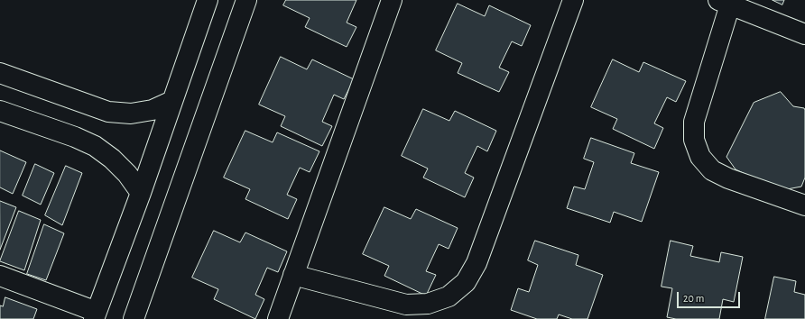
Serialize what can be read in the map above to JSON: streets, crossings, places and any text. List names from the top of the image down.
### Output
{
  "scale_bar": "20 m"
}
